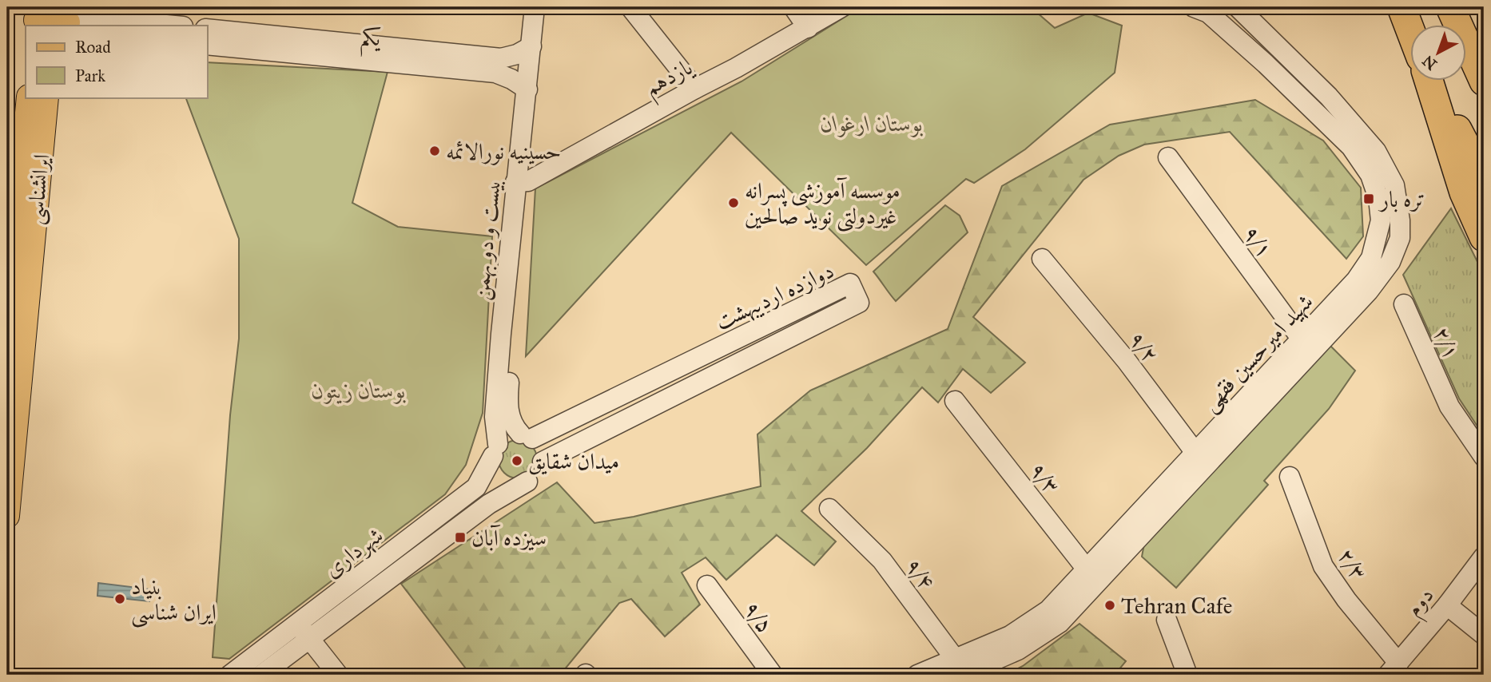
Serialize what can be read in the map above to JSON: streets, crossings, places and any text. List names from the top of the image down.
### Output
{
  "streets": {
    "main road": ["ایرانشناسی"],
    "street": [
      "یکم",
      "یازدهم",
      "بیست و دو بهمن",
      "۹/۱",
      "دوازده اردیبهشت",
      "۲/۱",
      "۹/۲",
      "شهید امیرحسین فقهی",
      "۹/۳",
      "شهرداری",
      "۲/۳",
      "۹/۴",
      "دوم",
      "۹/۵"
    ]
  },
  "crossings": [
    ["یکم", "بیست و دو بهمن"],
    ["یازدهم", "بیست و دو بهمن"],
    ["بیست و دو بهمن", "دوازده اردیبهشت"],
    ["بیست و دو بهمن", "شهرداری"],
    ["۹/۱", "شهید امیرحسین فقهی"],
    ["دوازده اردیبهشت", "شهرداری"],
    ["۹/۲", "شهید امیرحسین فقهی"],
    ["شهید امیرحسین فقهی", "۹/۳"],
    ["شهید امیرحسین فقهی", "۹/۴"],
    ["۲/۳", "دوم"]
  ],
  "parks": ["بوستان ارغوان", "بوستان زیتون"],
  "places": {
    "other": [
      "حسینیه نورالائمه",
      "موسسه آموزشی پسرانه غیردولتی نوید صالحین",
      "میدان شقایق",
      "بنیاد ایران شناسی",
      "Tehran Cafe"
    ],
    "transit": ["تره بار", "سیزده آبان"]
  },
  "legend": ["Road", "Park"],
  "north": "bottom left"
}
